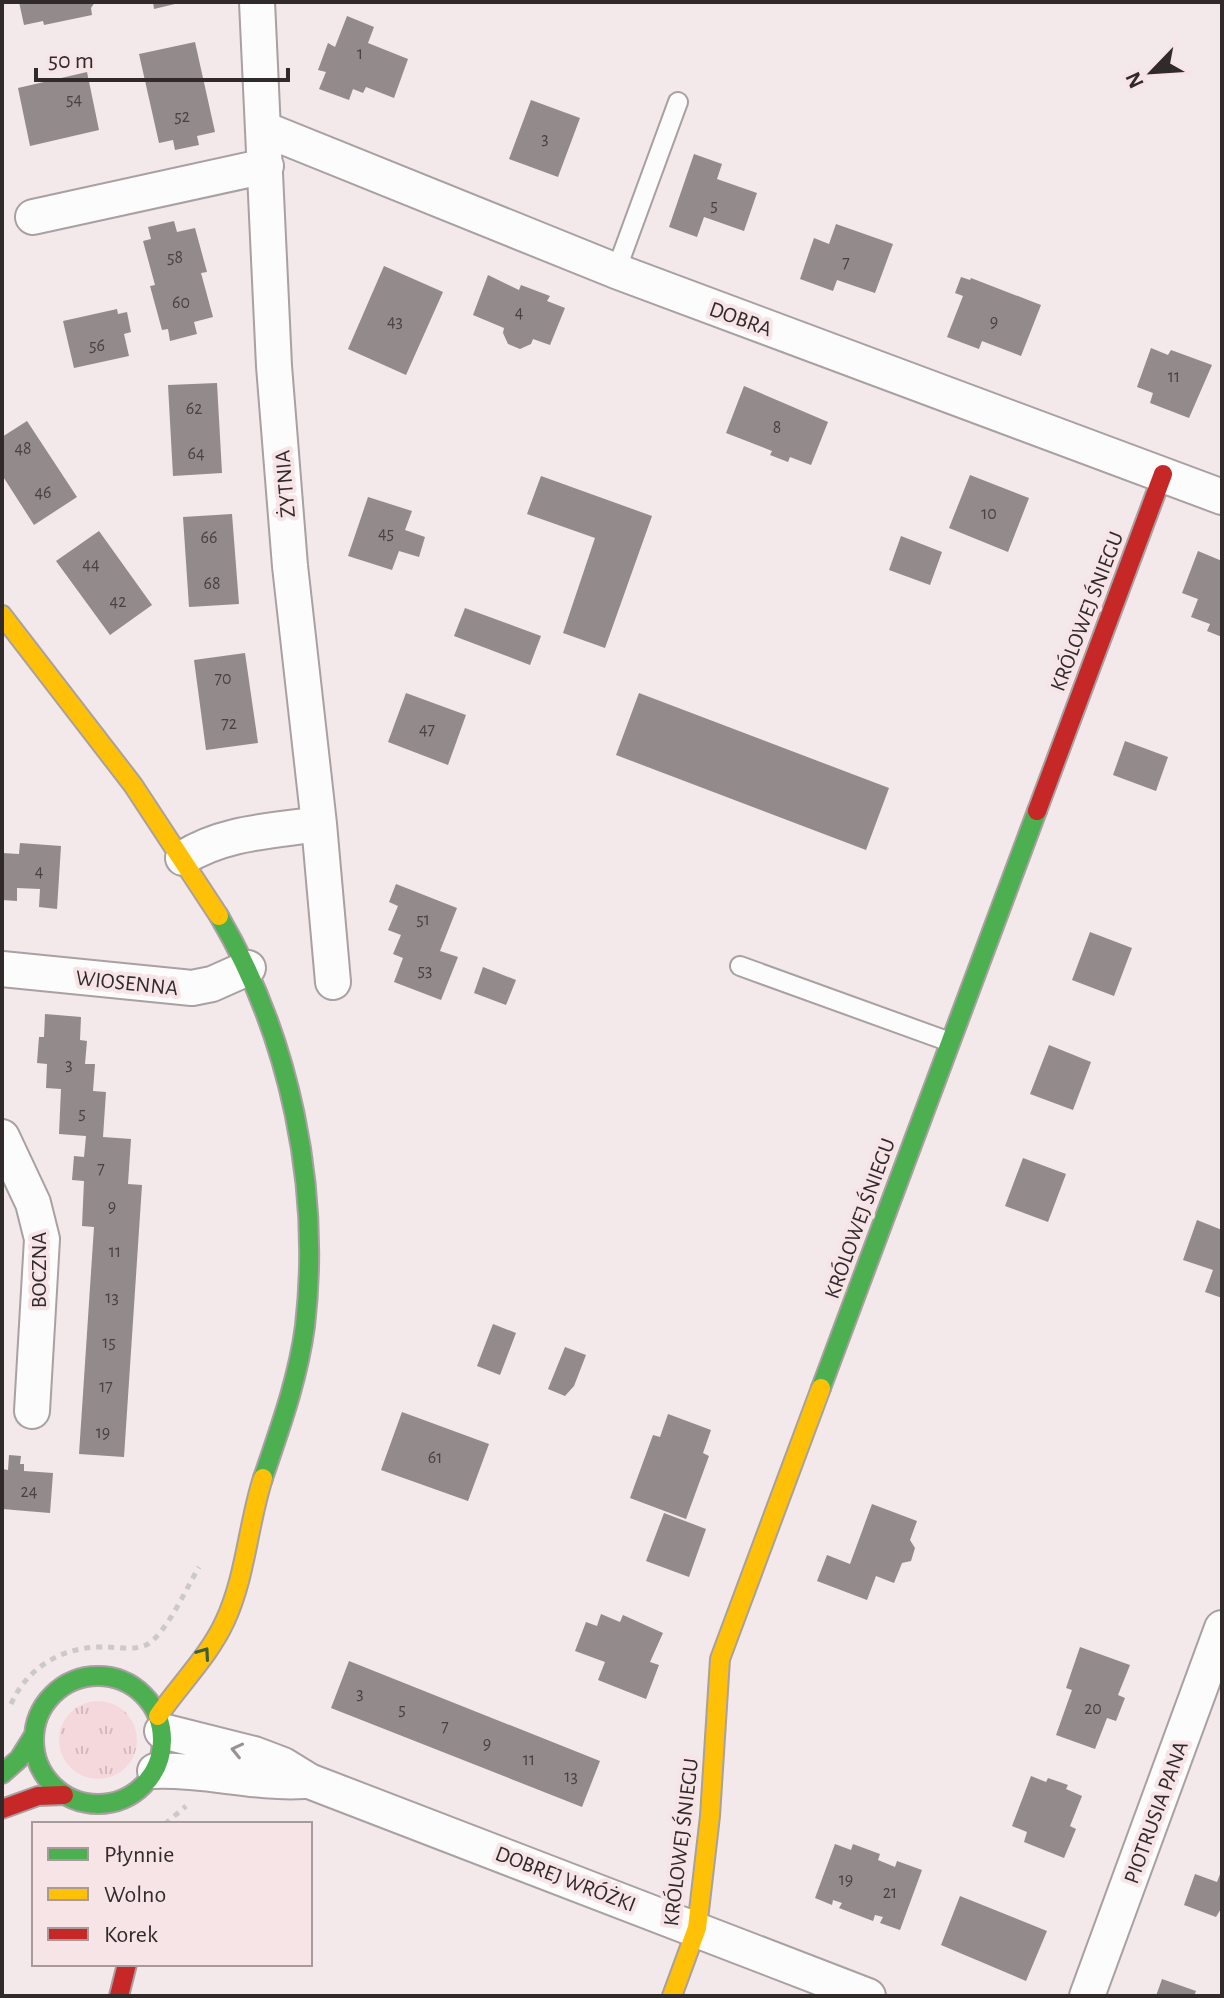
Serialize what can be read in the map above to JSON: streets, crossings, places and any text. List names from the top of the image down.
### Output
{
  "streets": {
    "street": [
      "DOBRA",
      "ŻYTNIA",
      "KRÓLOWEJ ŚNIEGU",
      "WIOSENNA",
      "BOCZNA",
      "PIOTRUSIA PANA",
      "DOBREJ WRÓŻKI"
    ]
  },
  "crossings": [
    ["DOBRA", "ŻYTNIA"],
    ["DOBRA", "KRÓLOWEJ ŚNIEGU"],
    ["KRÓLOWEJ ŚNIEGU", "DOBREJ WRÓŻKI"]
  ],
  "house_numbers": [
    "1",
    "54",
    "52",
    "3",
    "5",
    "58",
    "7",
    "60",
    "4",
    "43",
    "9",
    "56",
    "11",
    "62",
    "8",
    "48",
    "64",
    "46",
    "10",
    "45",
    "66",
    "44",
    "68",
    "42",
    "70",
    "72",
    "47",
    "4",
    "51",
    "53",
    "3",
    "5",
    "7",
    "9",
    "11",
    "13",
    "15",
    "17",
    "19",
    "61",
    "24",
    "3",
    "20",
    "5",
    "7",
    "9",
    "11",
    "13",
    "19",
    "21"
  ],
  "legend": ["Płynnie", "Wolno", "Korek"],
  "scale_bar": "50 m",
  "north": "bottom left"
}
